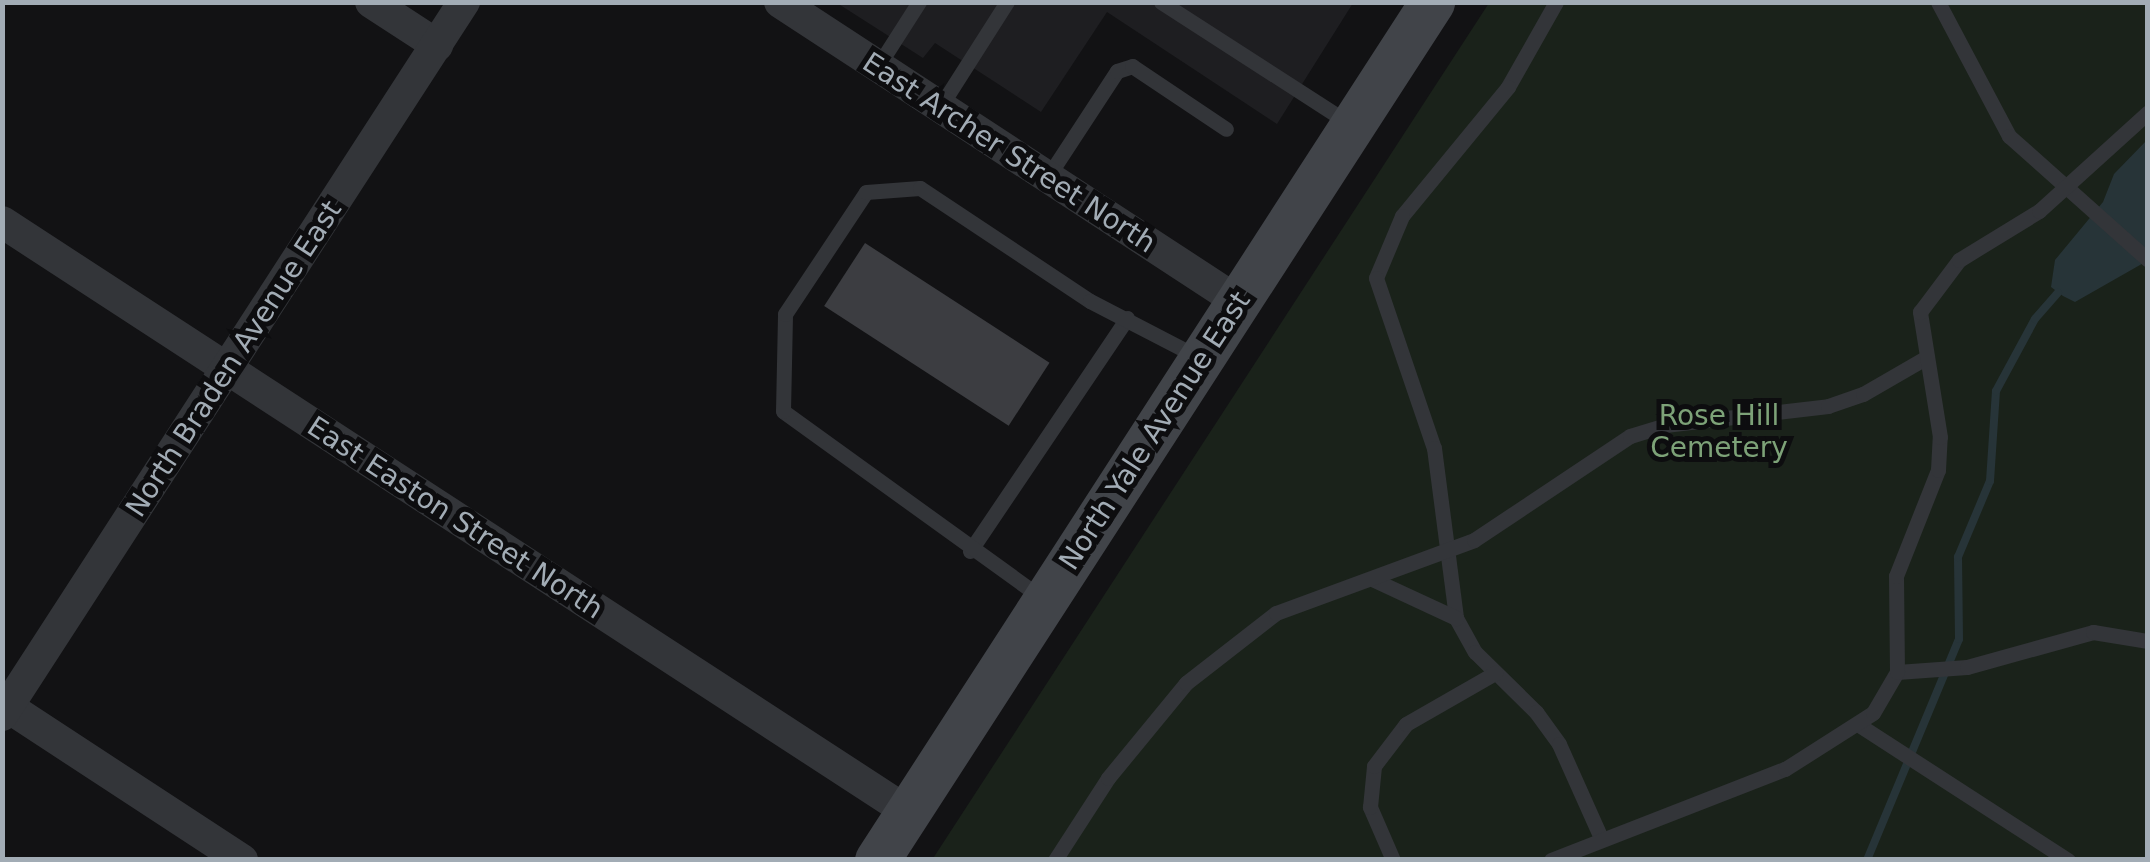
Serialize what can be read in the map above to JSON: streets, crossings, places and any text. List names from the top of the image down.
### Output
{
  "streets": {
    "main road": ["North Yale Avenue East"],
    "street": ["East Archer Street North", "North Braden Avenue East", "East Easton Street North"]
  },
  "crossings": [
    ["East Archer Street North", "North Yale Avenue East"],
    ["North Braden Avenue East", "East Easton Street North"],
    ["North Yale Avenue East", "East Easton Street North"]
  ],
  "parks": ["Rose Hill Cemetery"]
}
